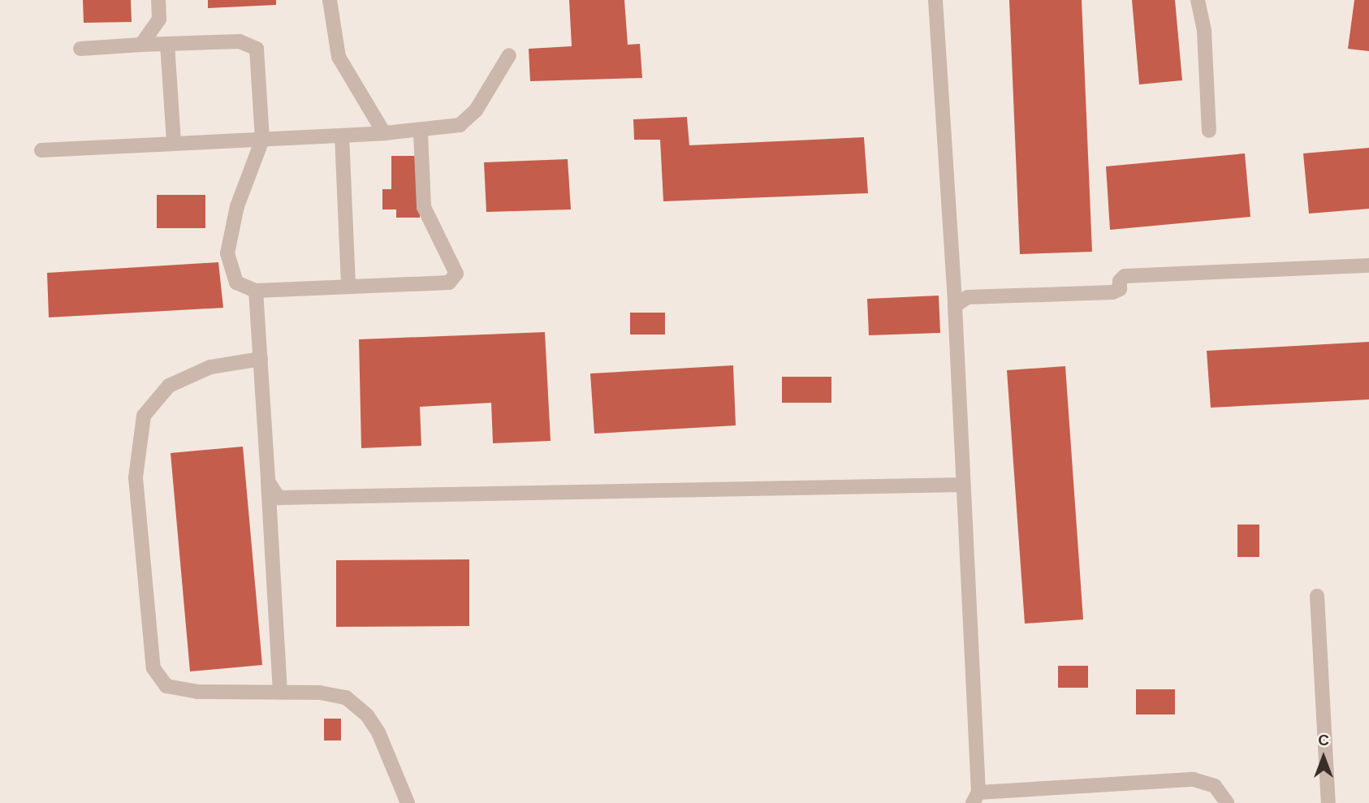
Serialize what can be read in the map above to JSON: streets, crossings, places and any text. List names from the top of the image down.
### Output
{
  "north": "top"
}
